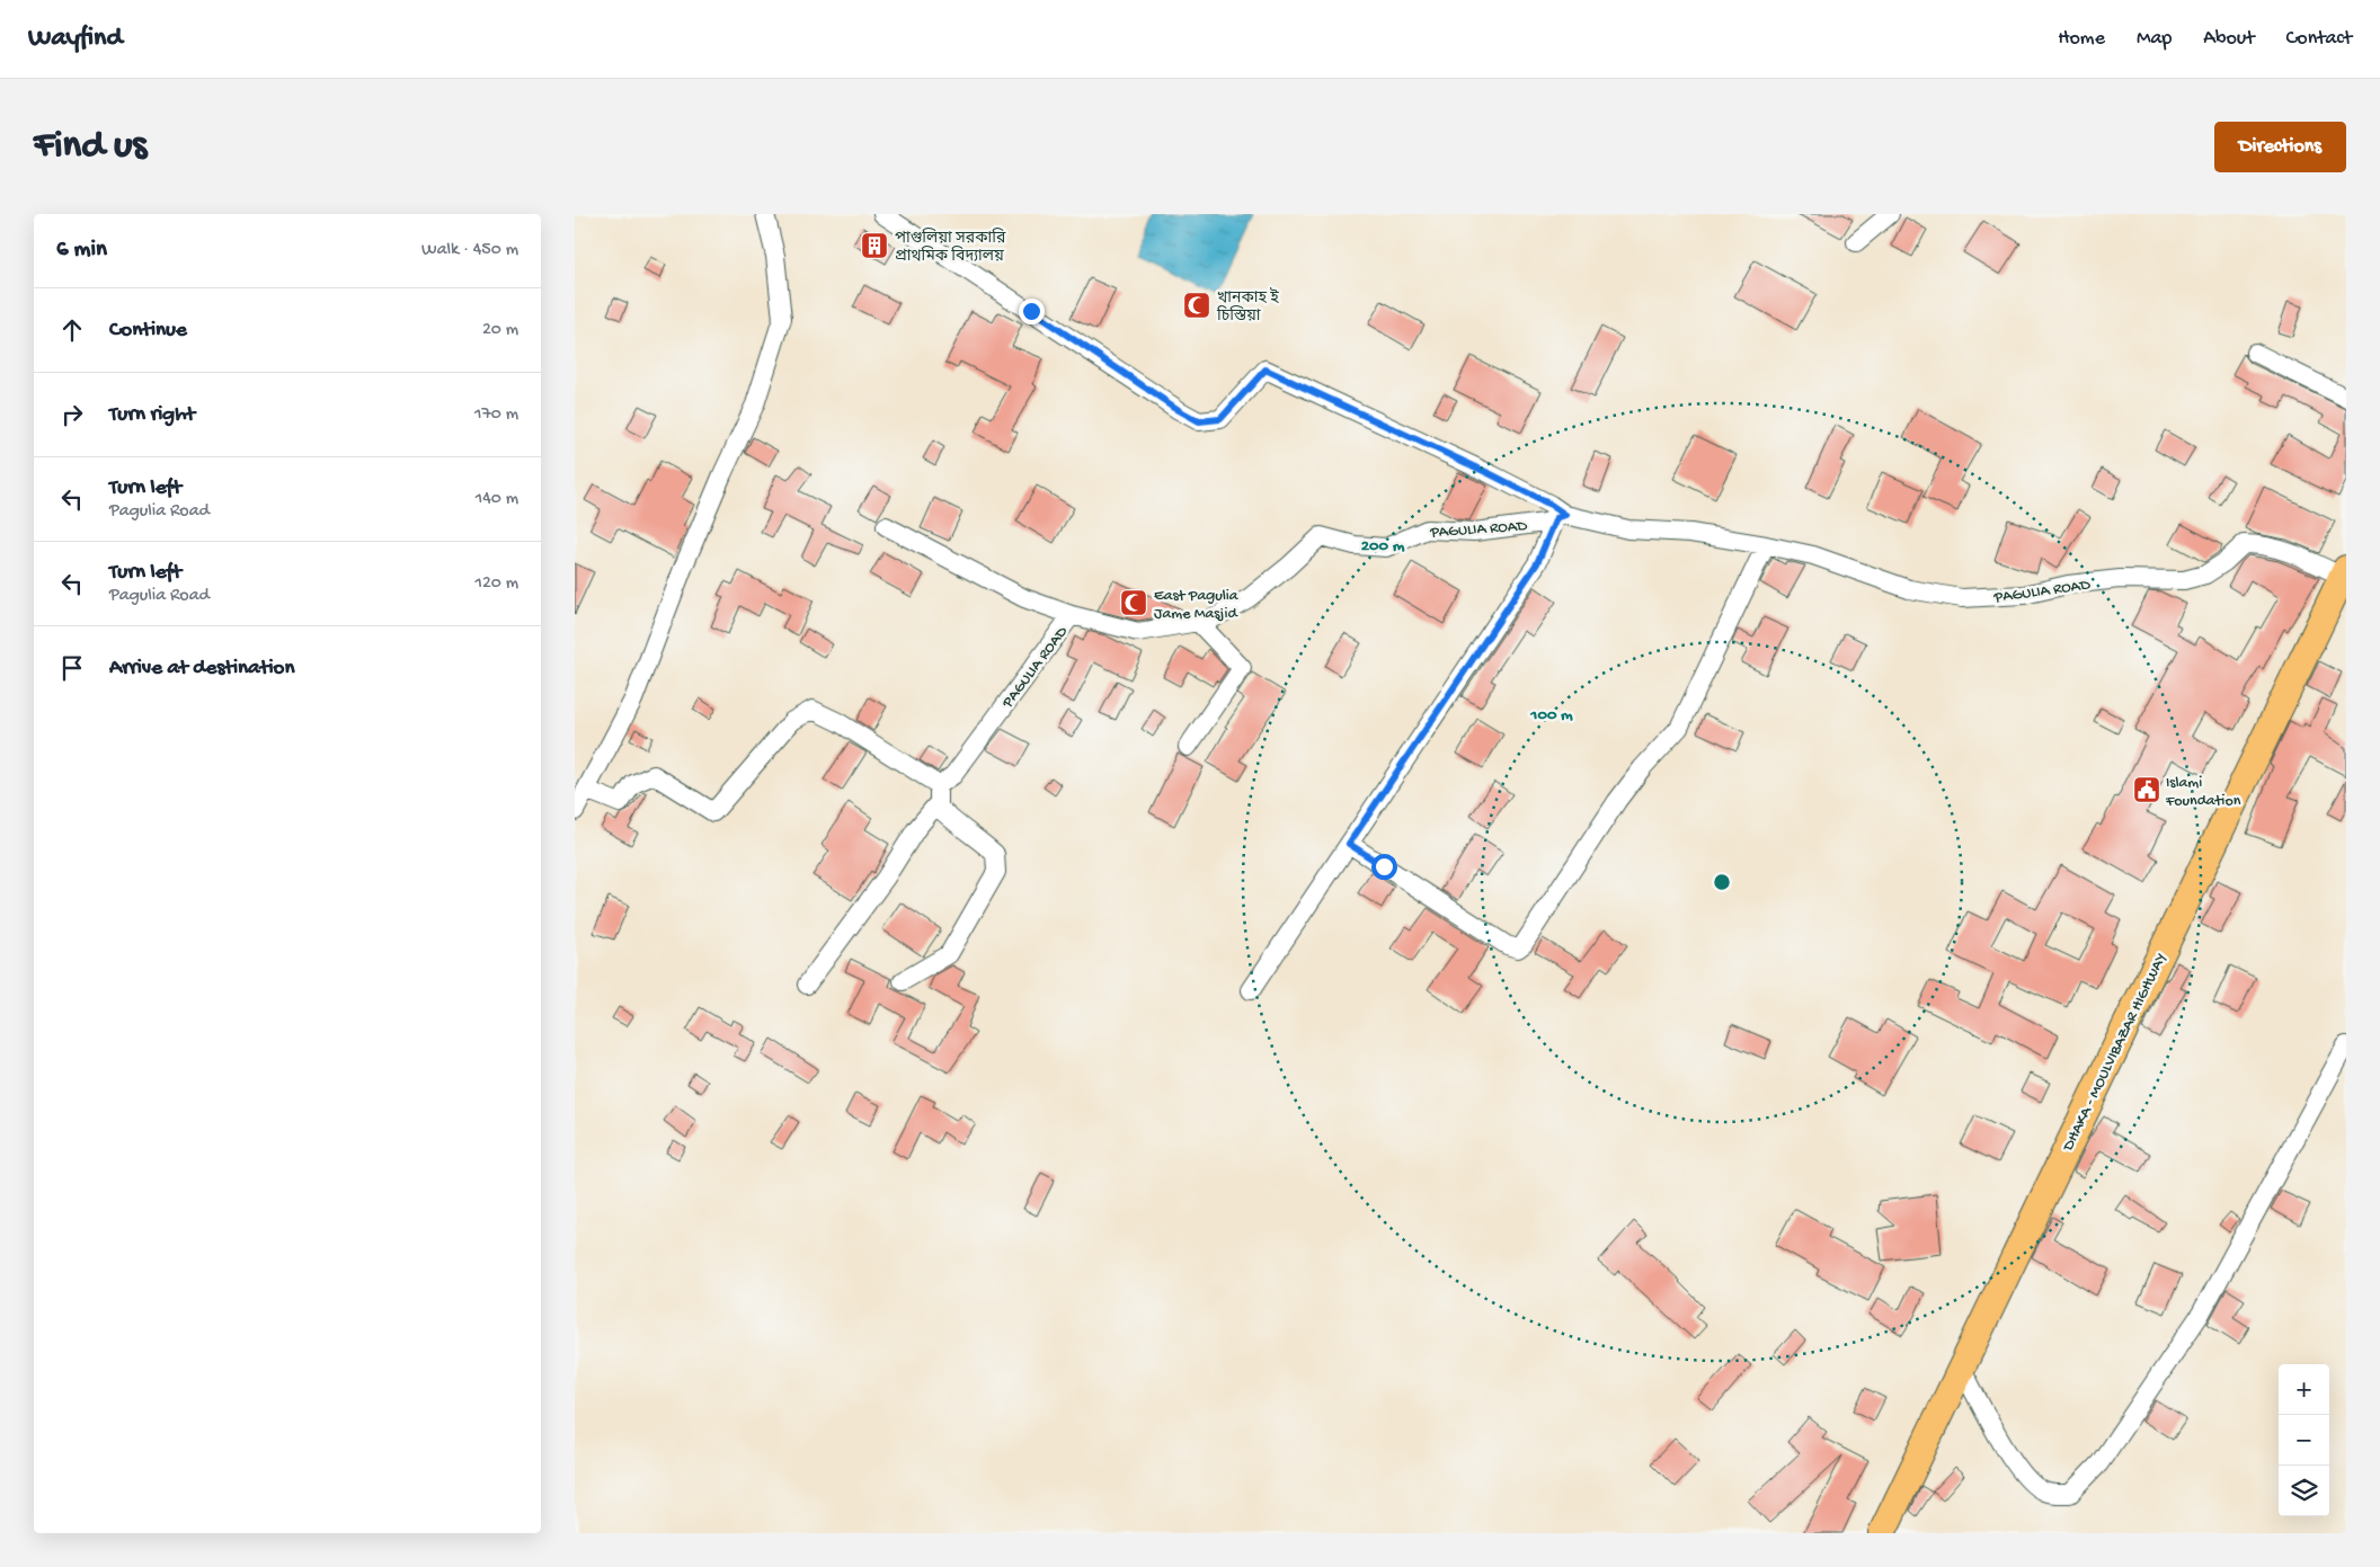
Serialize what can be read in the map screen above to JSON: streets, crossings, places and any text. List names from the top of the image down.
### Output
{
  "streets": {
    "highway": ["DHAKA - MOULVIBAZAR HIGHWAY"],
    "street": ["PAGULIA ROAD"]
  },
  "crossings": [
    ["PAGULIA ROAD", "DHAKA - MOULVIBAZAR HIGHWAY"]
  ],
  "places": {
    "building": ["পাগুলিয়া সরকারি প্রাথমিক বিদ্যালয়"],
    "mosque": ["খানকাহ ই চিস্তিয়া", "East Pagulia Jame Masjid"],
    "public building": ["Islami Foundation"]
  },
  "page": {
    "header": "Wayfind",
    "nav": [
      "Home",
      "Map",
      "About",
      "Contact"
    ],
    "buttons": "Directions",
    "title": "Find us",
    "heading": ["6 min", "Walk · 450 m"],
    "list": [
      ["Continue", "20 m"],
      ["Turn right", "170 m"],
      ["Turn left", "Pagulia Road", "140 m"],
      ["Turn left", "Pagulia Road", "120 m"],
      "Arrive at destination"
    ],
    "map_buttons": ["+", "−"]
  },
  "rings": ["200 m", "100 m"]
}
